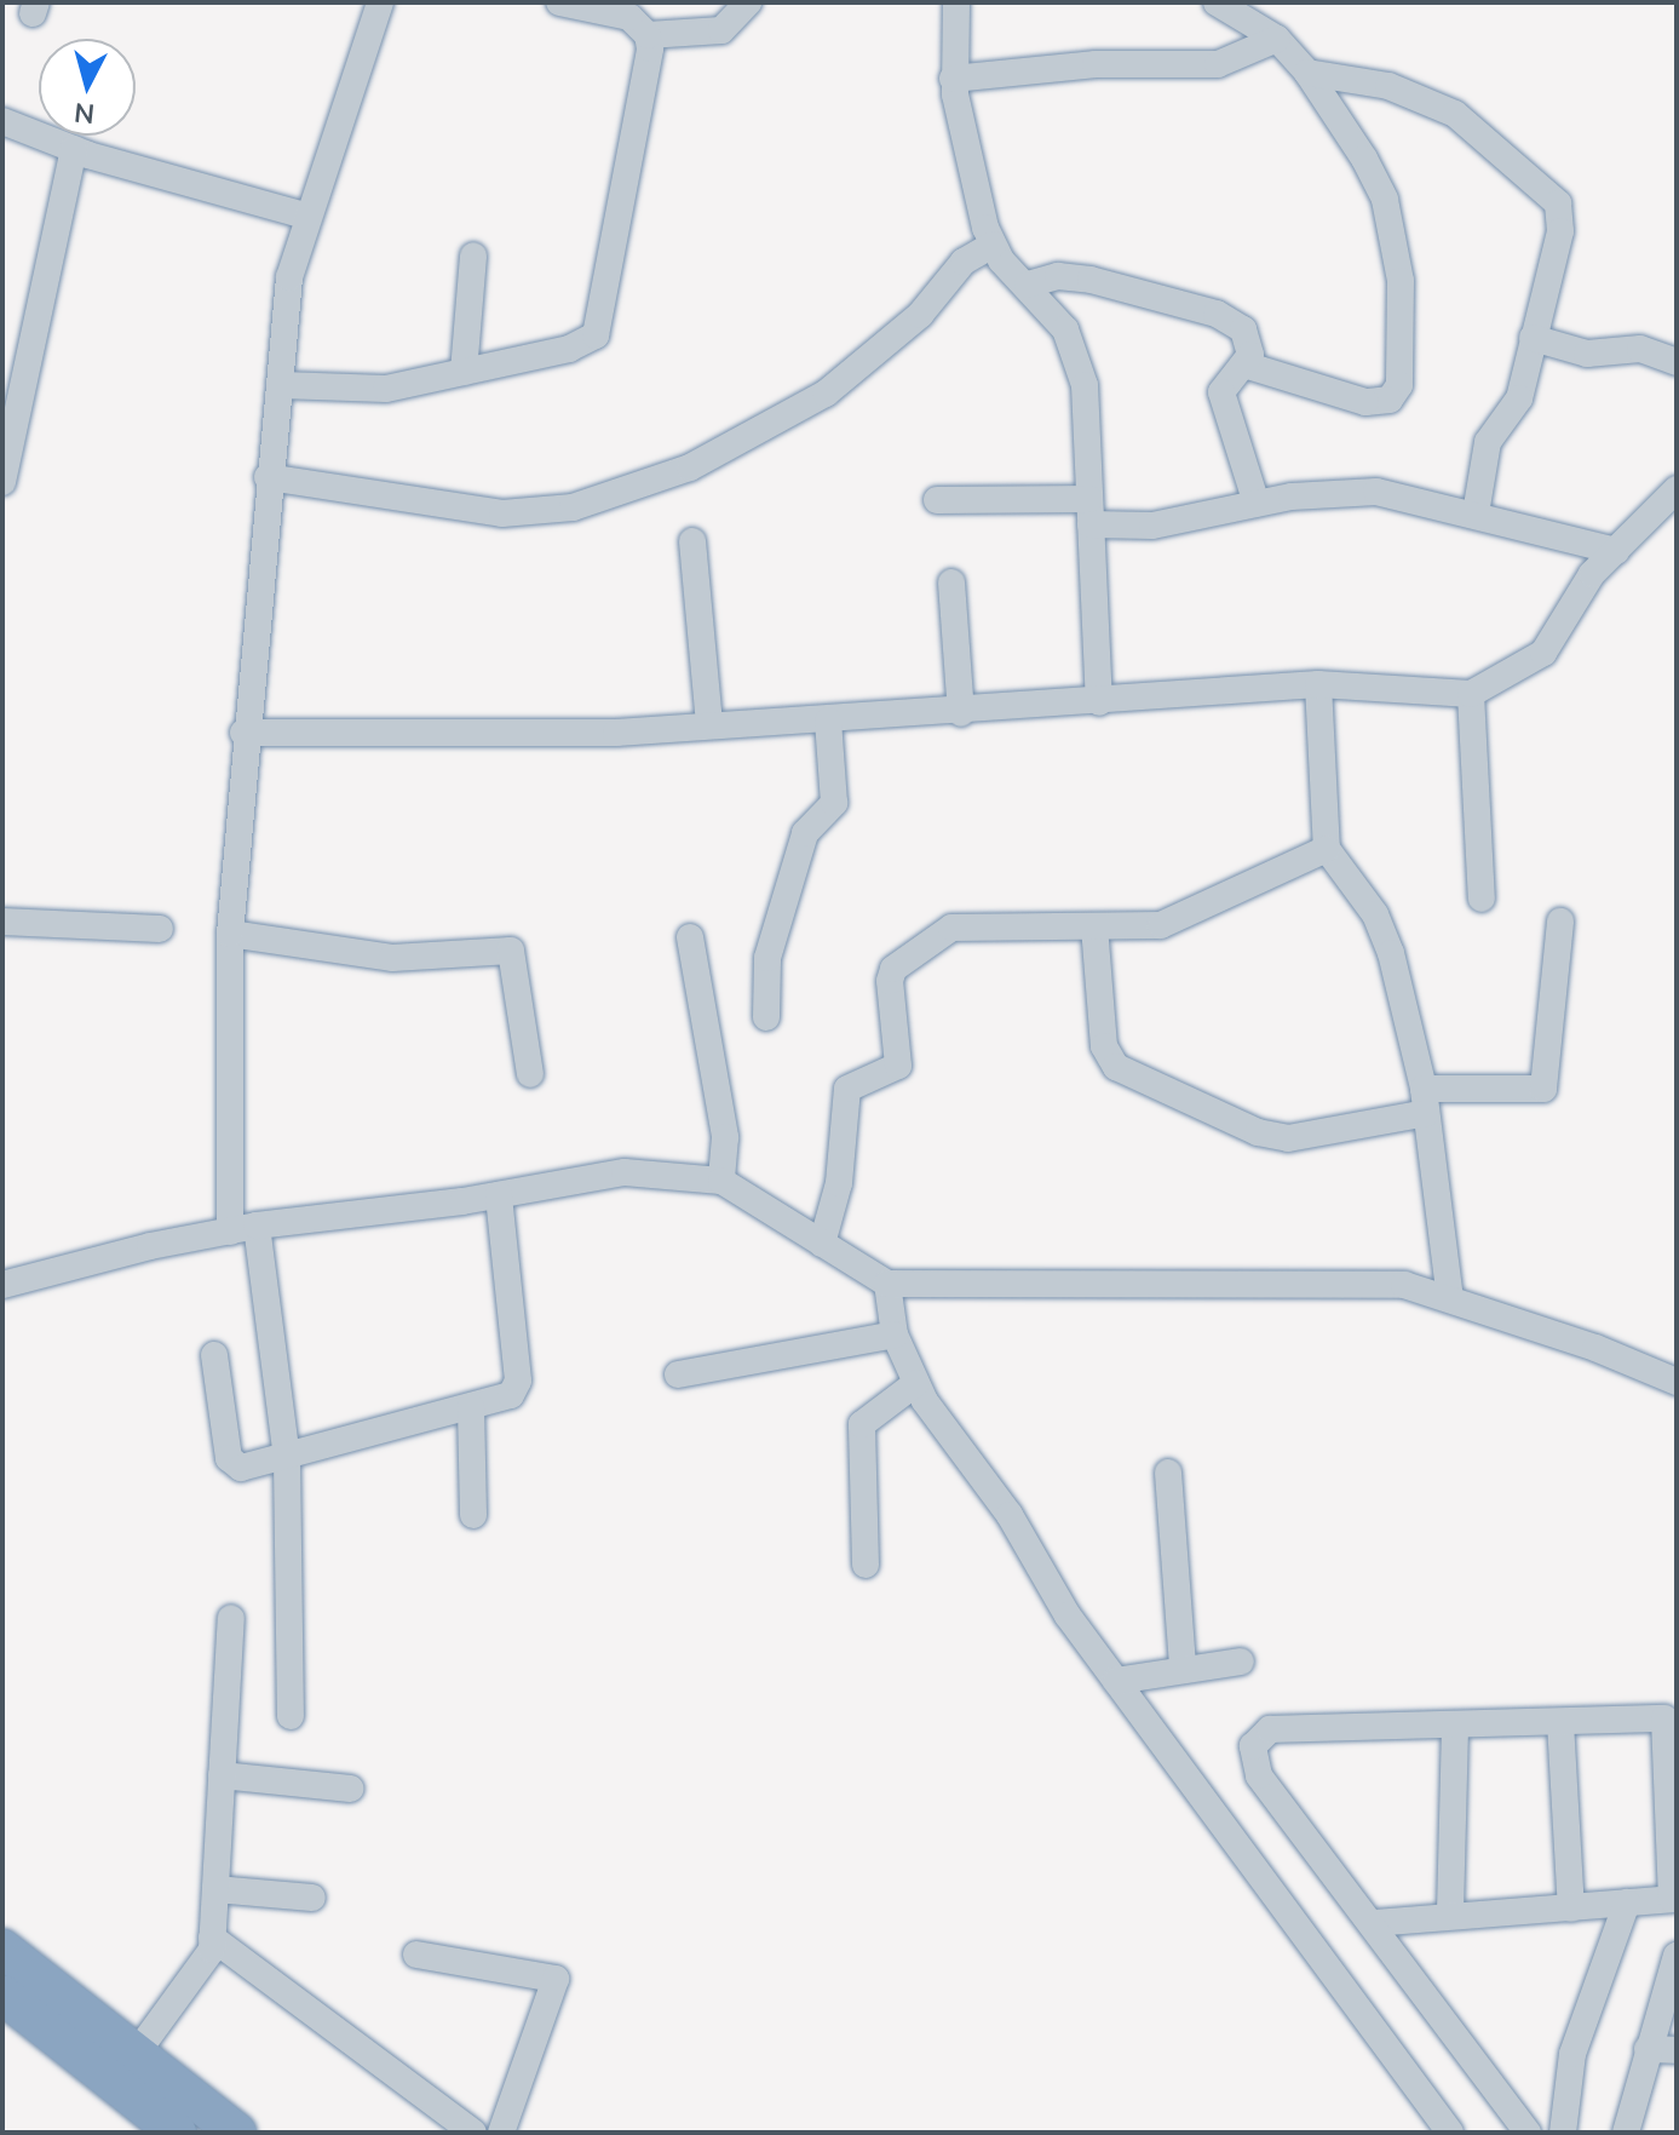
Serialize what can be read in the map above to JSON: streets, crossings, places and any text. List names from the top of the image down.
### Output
{
  "north": "bottom"
}
